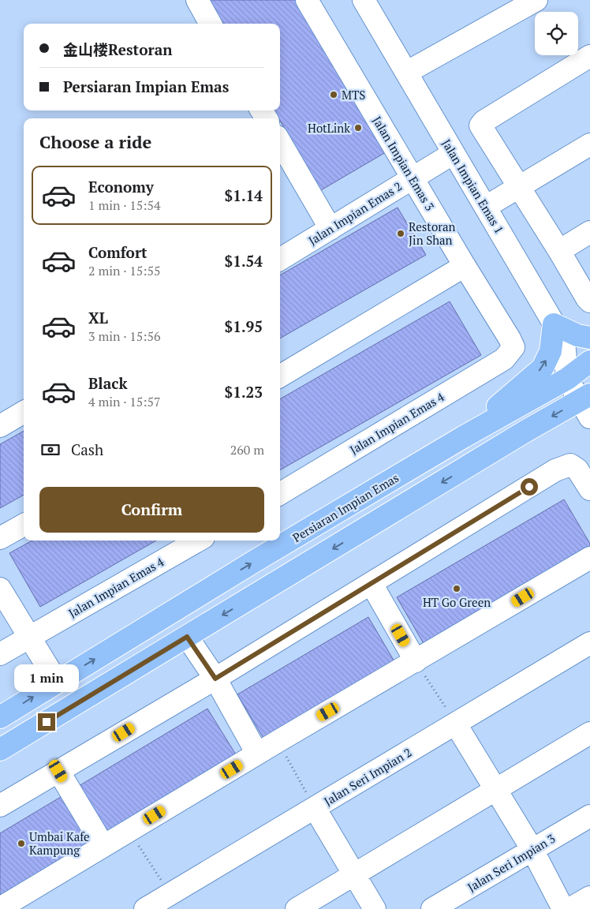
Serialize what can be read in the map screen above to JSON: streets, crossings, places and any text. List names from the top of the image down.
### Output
{
  "streets": {
    "main road": ["Persiaran Impian Emas"],
    "street": [
      "Jalan Impian Emas 3",
      "Jalan Impian Emas 1",
      "Jalan Impian Emas 2",
      "Jalan Impian Emas 4",
      "Jalan Seri Impian 2",
      "Jalan Seri Impian 3"
    ]
  },
  "crossings": [
    ["Jalan Impian Emas 3", "Jalan Impian Emas 2"],
    ["Jalan Impian Emas 3", "Jalan Impian Emas 4"],
    ["Jalan Impian Emas 1", "Jalan Impian Emas 2"],
    ["Jalan Impian Emas 1", "Persiaran Impian Emas"]
  ],
  "places": [
    "MTS",
    "HotLink",
    "Restoran Jin Shan",
    "HT Go Green",
    "Umbai Kafe Kampung"
  ],
  "page": {
    "banner": ["金山楼Restoran", "Persiaran Impian Emas"],
    "heading": "Choose a ride",
    "list": [
      {
        "name": "Economy",
        "note": "1 min · 15:54",
        "value": "$1.14"
      },
      {
        "name": "Comfort",
        "note": "2 min · 15:55",
        "value": "$1.54"
      },
      {
        "name": "XL",
        "note": "3 min · 15:56",
        "value": "$1.95"
      },
      {
        "name": "Black",
        "note": "4 min · 15:57",
        "value": "$1.23"
      }
    ],
    "pay": ["Cash", "260 m"],
    "buttons": "Confirm",
    "bubble": "1 min"
  }
}
